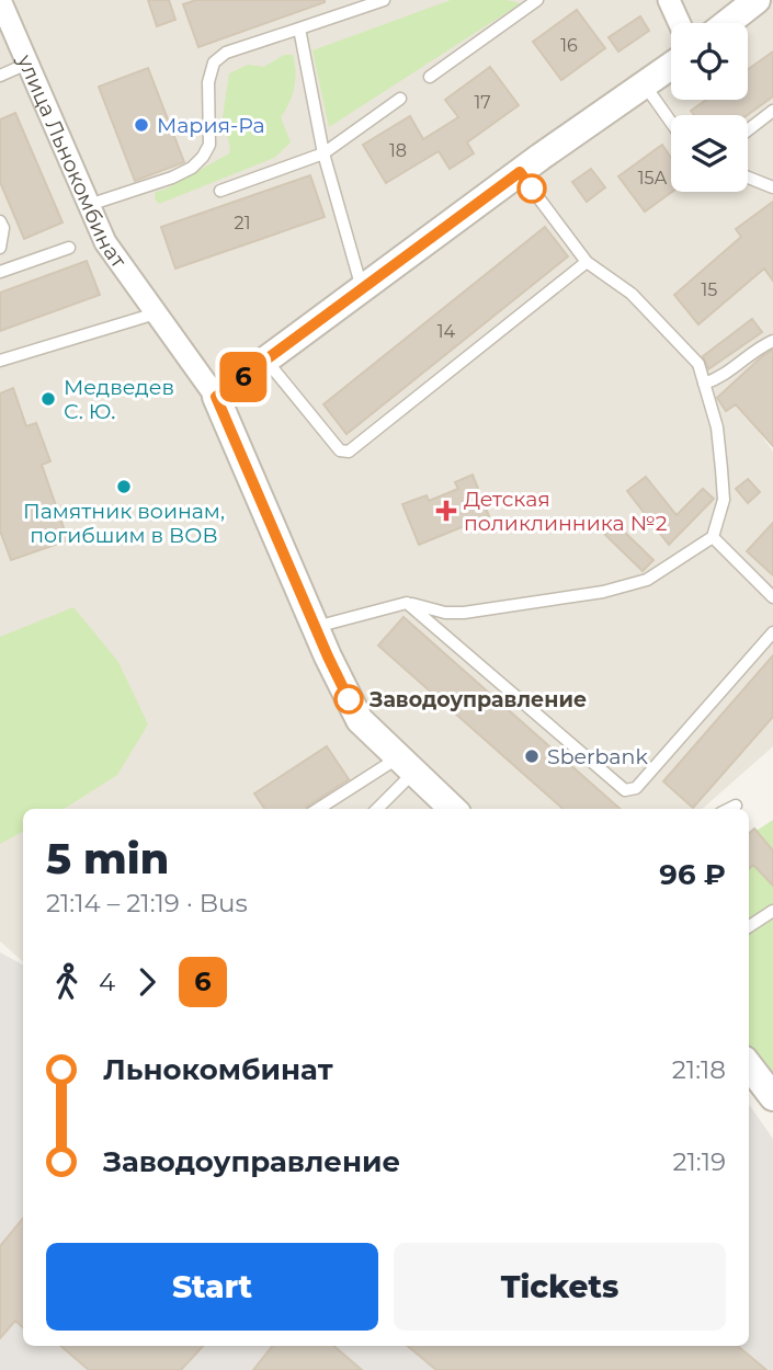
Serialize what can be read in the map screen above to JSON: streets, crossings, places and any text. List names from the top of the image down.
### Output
{
  "streets": {
    "street": ["улица Льнокомбинат"]
  },
  "places": {
    "other": [
      "Мария-Ра",
      "Медведев С. Ю.",
      "Памятник воинам, погибшим в ВОВ",
      "Заводоуправление",
      "Sberbank"
    ],
    "health": ["Детская поликлинника №2"]
  },
  "lines": ["bus line 6"],
  "house_numbers": [
    "16",
    "17",
    "18",
    "15А",
    "21",
    "15",
    "14"
  ],
  "page": {
    "on_map": "6",
    "heading": ["5 min", "21:14 – 21:19 · Bus", "96 ₽"],
    "legs": ["4", "6"],
    "list": [
      {
        "name": "Льнокомбинат",
        "value": "21:18"
      },
      {
        "name": "Заводоуправление",
        "value": "21:19"
      }
    ],
    "buttons": ["Start", "Tickets"]
  }
}
